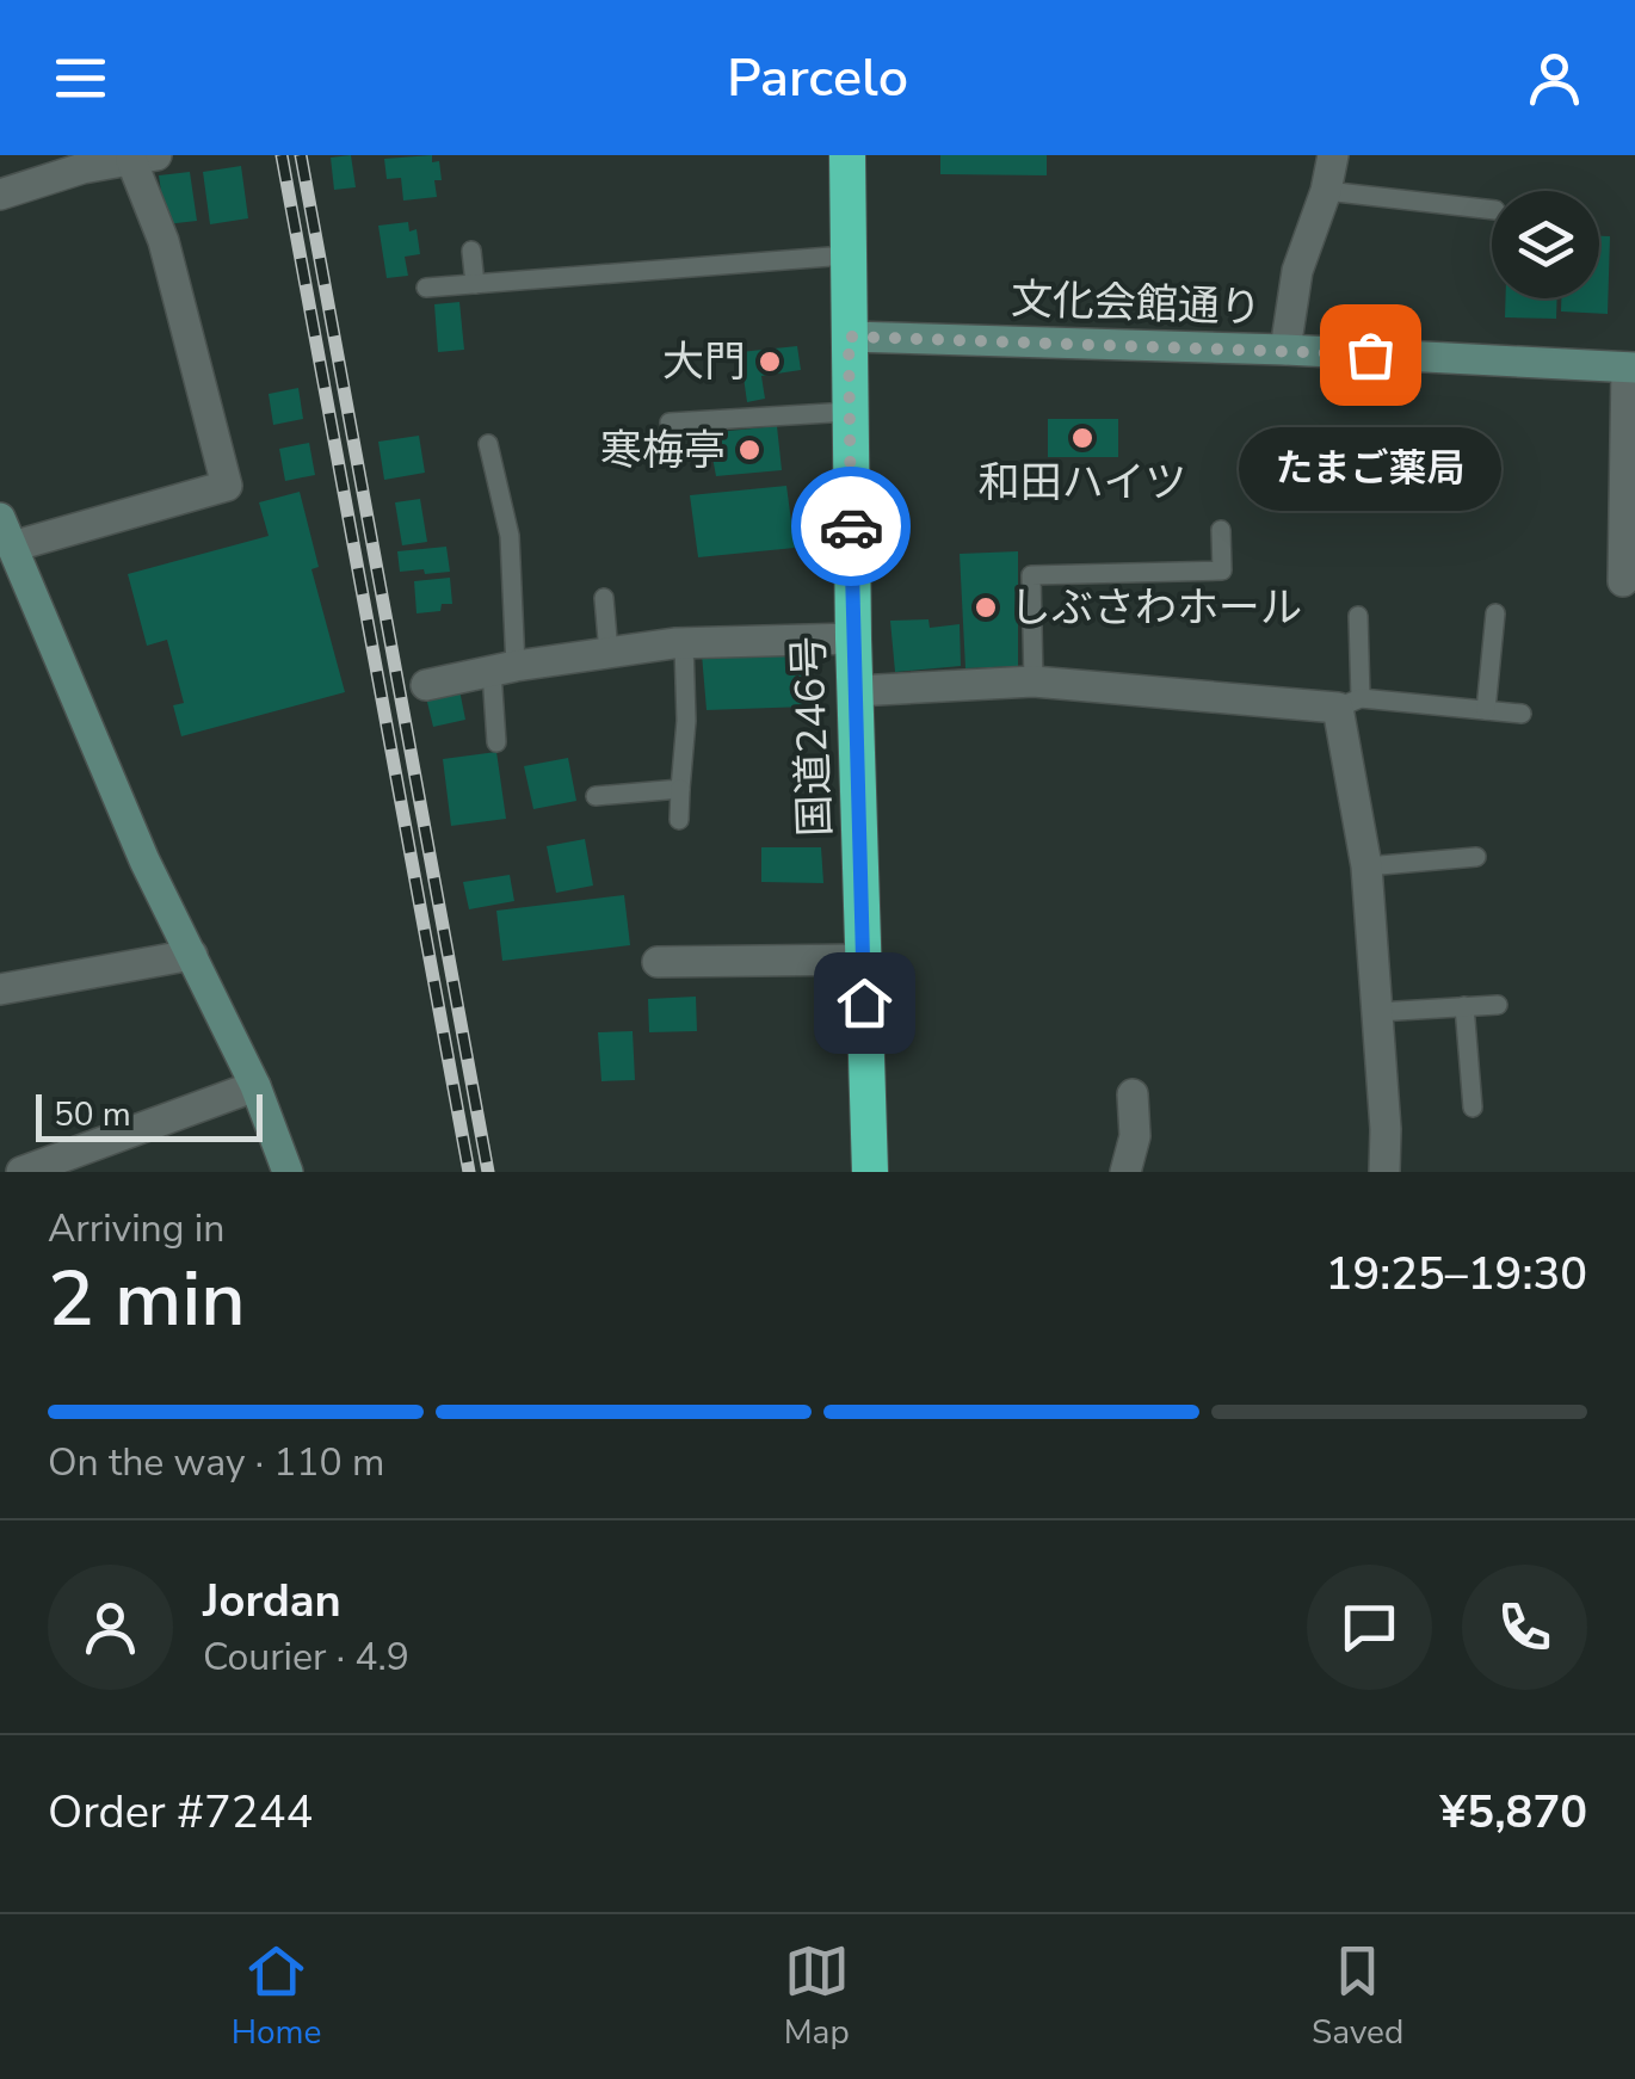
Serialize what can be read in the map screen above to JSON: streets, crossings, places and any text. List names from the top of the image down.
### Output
{
  "streets": {
    "highway": ["国道246号"],
    "street": ["文化会館通り"]
  },
  "crossings": [
    ["文化会館通り", "国道246号"]
  ],
  "places": [
    "たまご薬局",
    "大門",
    "和田ハイツ",
    "寒梅亭",
    "しぶさわホール"
  ],
  "scale_bar": "50 m",
  "page": {
    "header": "Parcelo",
    "bubble": "たまご薬局",
    "scale": "50 m",
    "heading": ["2 min", "Arriving in", "19:25–19:30"],
    "panel": [
      "Jordan",
      "Courier · 4.9",
      "Order #7244",
      "¥5,870"
    ],
    "bar": "On the way · 110 m",
    "tabs": ["Home", "Map", "Saved"]
  }
}
